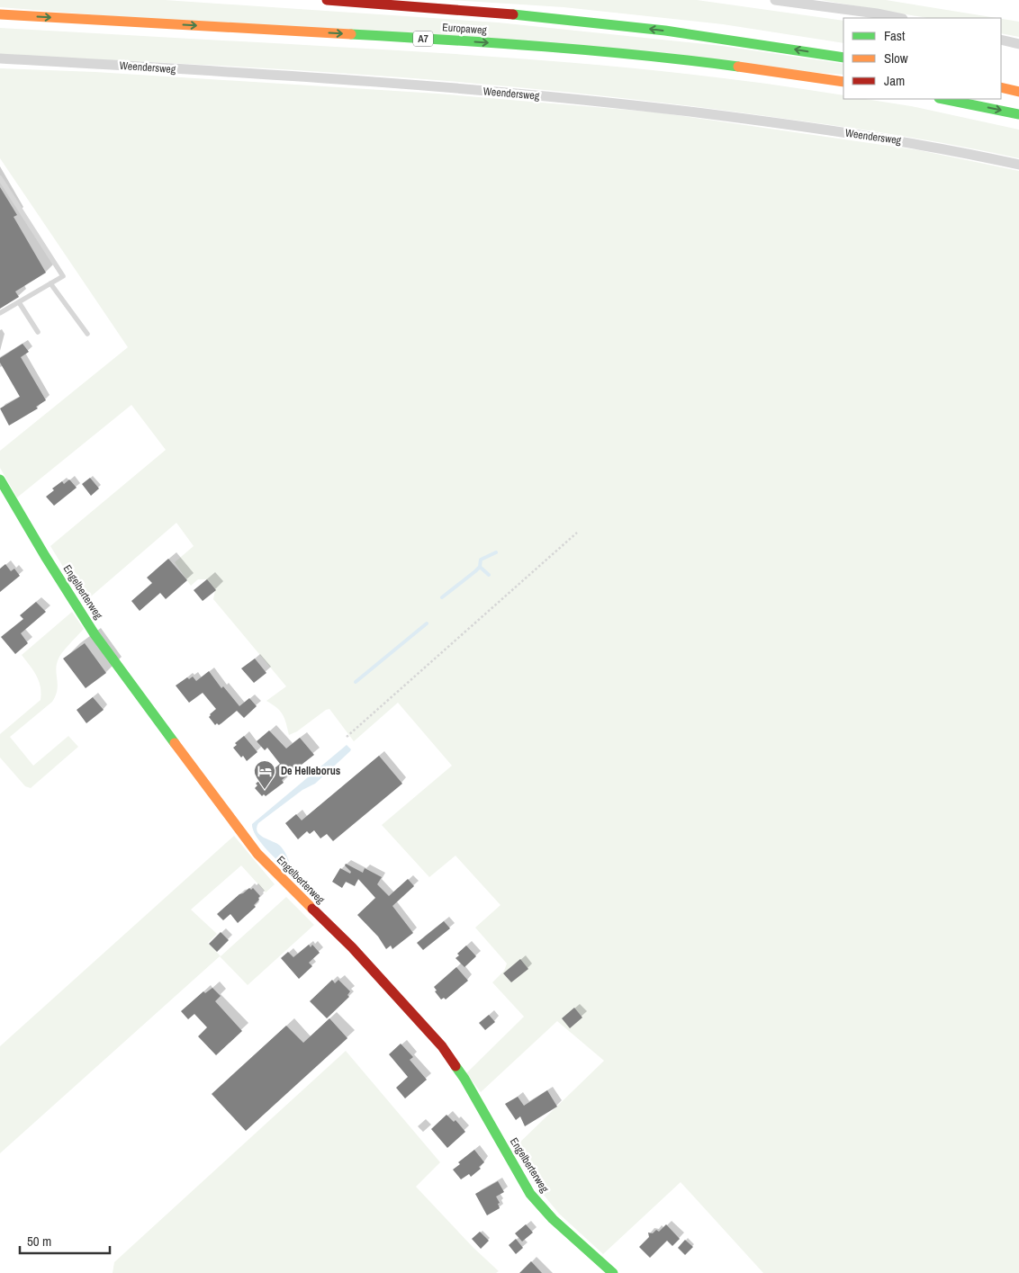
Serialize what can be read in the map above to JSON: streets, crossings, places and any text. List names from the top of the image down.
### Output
{
  "streets": {
    "main road": ["Europaweg", "A7", "Engelberterweg"],
    "street": ["Weendersweg"]
  },
  "places": {
    "hotel": ["De Helleborus"]
  },
  "legend": ["Fast", "Slow", "Jam"],
  "scale_bar": "50 m"
}
